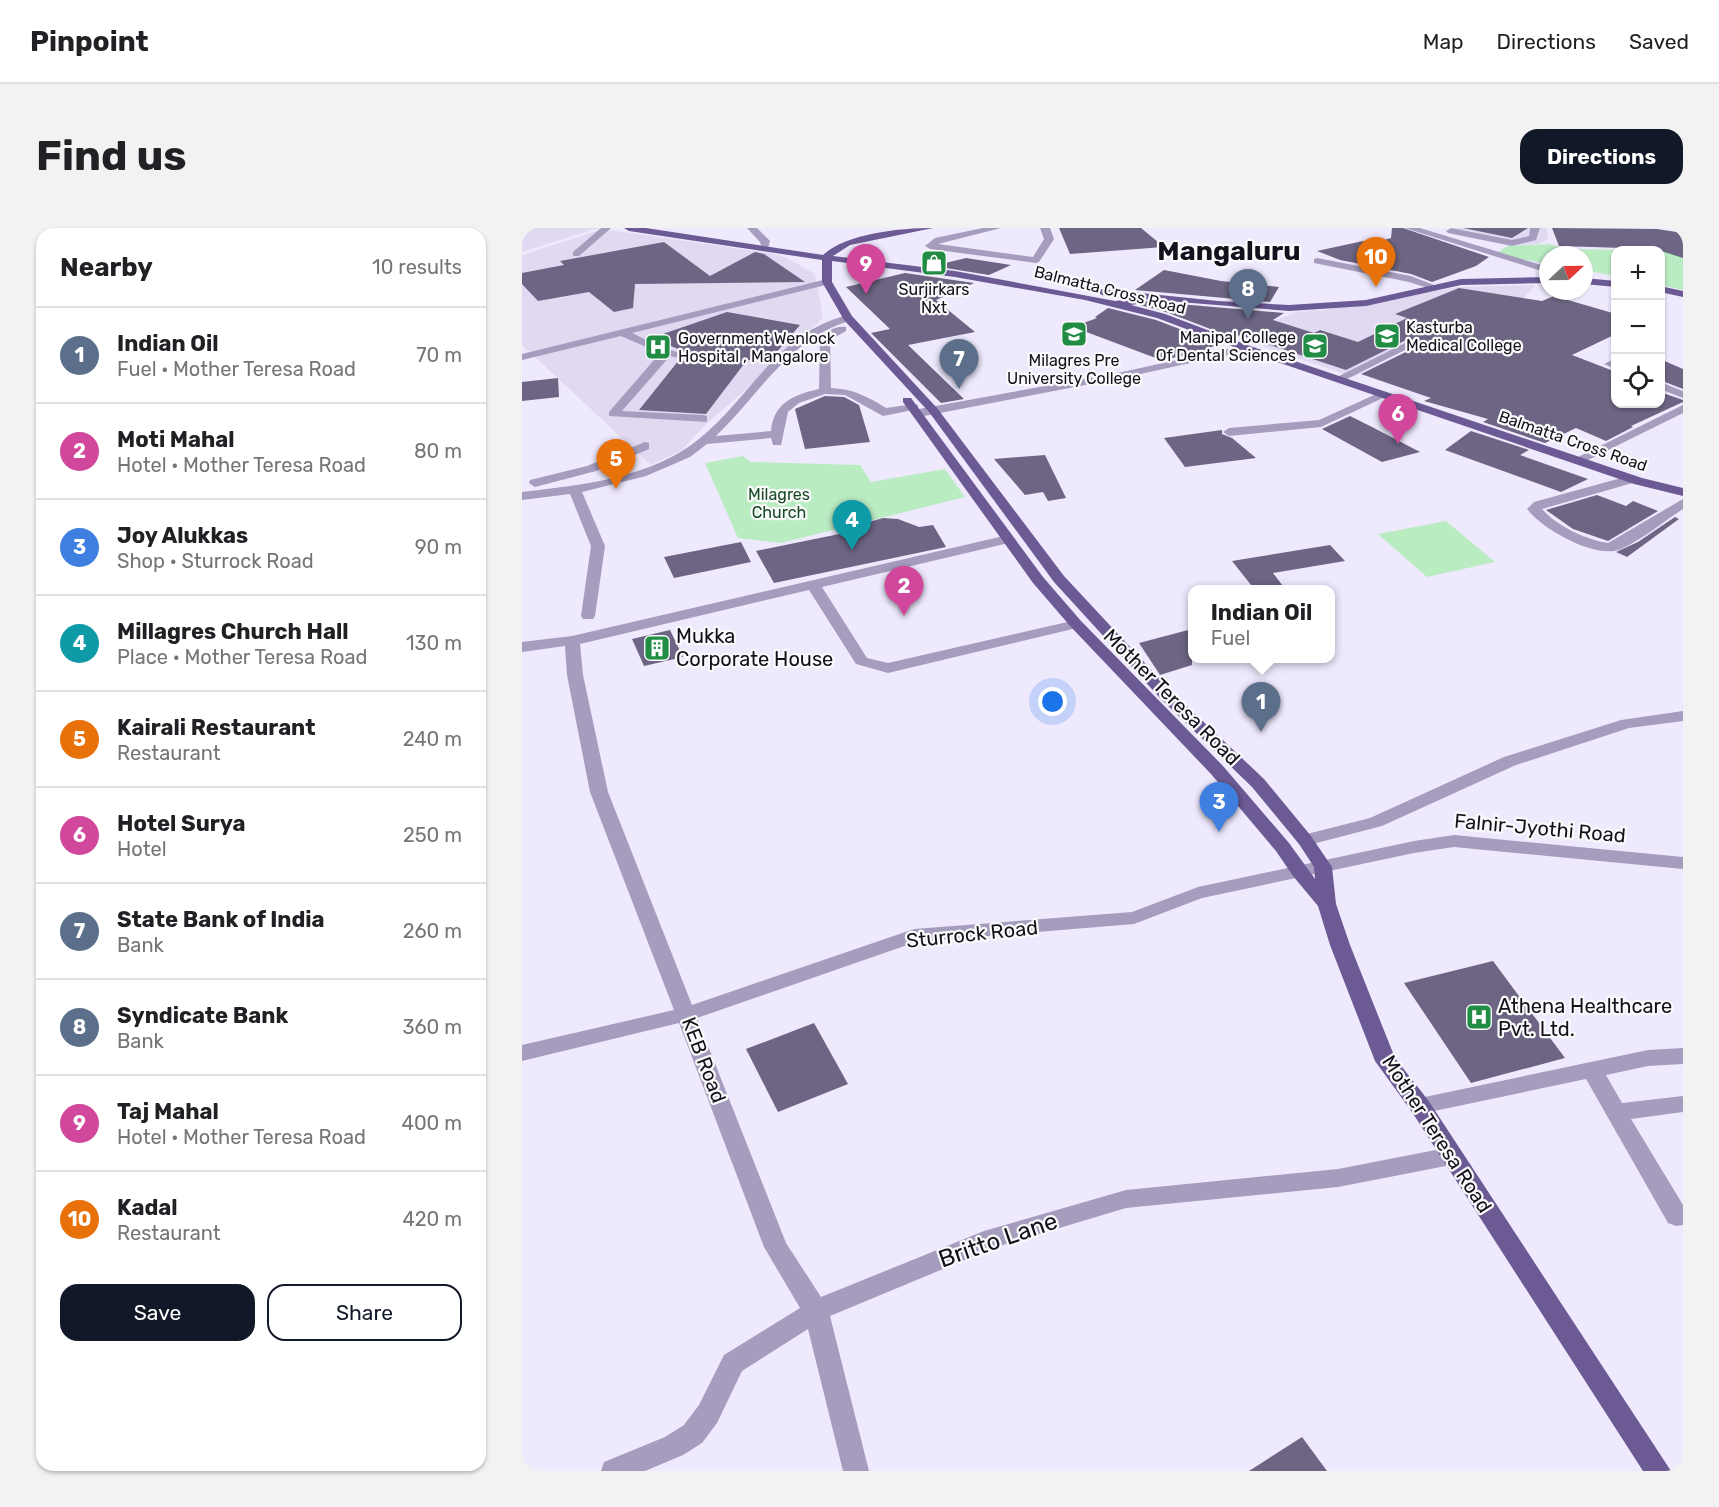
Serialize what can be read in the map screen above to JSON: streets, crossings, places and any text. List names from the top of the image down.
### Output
{
  "streets": {
    "main road": ["Balmatta Cross Road", "Mother Teresa Road"],
    "street": [
      "Falnir-Jyothi Road",
      "Sturrock Road",
      "KEB Road",
      "Britto Lane"
    ]
  },
  "crossings": [
    ["Mother Teresa Road", "Falnir-Jyothi Road"],
    ["Mother Teresa Road", "Sturrock Road"],
    ["Mother Teresa Road", "Britto Lane"],
    ["Falnir-Jyothi Road", "Sturrock Road"],
    ["Sturrock Road", "KEB Road"],
    ["KEB Road", "Britto Lane"]
  ],
  "districts": ["Mangaluru"],
  "parks": ["Milagres Church"],
  "places": {
    "shop": ["Surjirkars Nxt"],
    "school or university": ["Milagres Pre University College", "Kasturba Medical College", "Manipal College Of Dental Sciences"],
    "hospital": ["Government Wenlock Hospital , Mangalore", "Athena Healthcare Pvt. Ltd."],
    "building": ["Mukka Corporate House"]
  },
  "north": "right",
  "page": {
    "header": "Pinpoint",
    "nav": ["Map", "Directions", "Saved"],
    "buttons": [
      "Directions",
      ["Save", "Share"]
    ],
    "title": "Find us",
    "heading": ["Nearby", "10 results"],
    "pins": [
      "10",
      "9",
      "8",
      "7",
      "6",
      "5",
      "4",
      "2",
      "1",
      "3"
    ],
    "map_buttons": ["+", "−"],
    "list": [
      {
        "mark": "1",
        "name": "Indian Oil",
        "note": "Fuel · Mother Teresa Road",
        "value": "70 m"
      },
      {
        "mark": "2",
        "name": "Moti Mahal",
        "note": "Hotel · Mother Teresa Road",
        "value": "80 m"
      },
      {
        "mark": "3",
        "name": "Joy Alukkas",
        "note": "Shop · Sturrock Road",
        "value": "90 m"
      },
      {
        "mark": "4",
        "name": "Millagres Church Hall",
        "note": "Place · Mother Teresa Road",
        "value": "130 m"
      },
      {
        "mark": "5",
        "name": "Kairali Restaurant",
        "note": "Restaurant",
        "value": "240 m"
      },
      {
        "mark": "6",
        "name": "Hotel Surya",
        "note": "Hotel",
        "value": "250 m"
      },
      {
        "mark": "7",
        "name": "State Bank of India",
        "note": "Bank",
        "value": "260 m"
      },
      {
        "mark": "8",
        "name": "Syndicate Bank",
        "note": "Bank",
        "value": "360 m"
      },
      {
        "mark": "9",
        "name": "Taj Mahal",
        "note": "Hotel · Mother Teresa Road",
        "value": "400 m"
      },
      {
        "mark": "10",
        "name": "Kadal",
        "note": "Restaurant",
        "value": "420 m"
      }
    ],
    "popup": ["Indian Oil", "Fuel"]
  }
}
